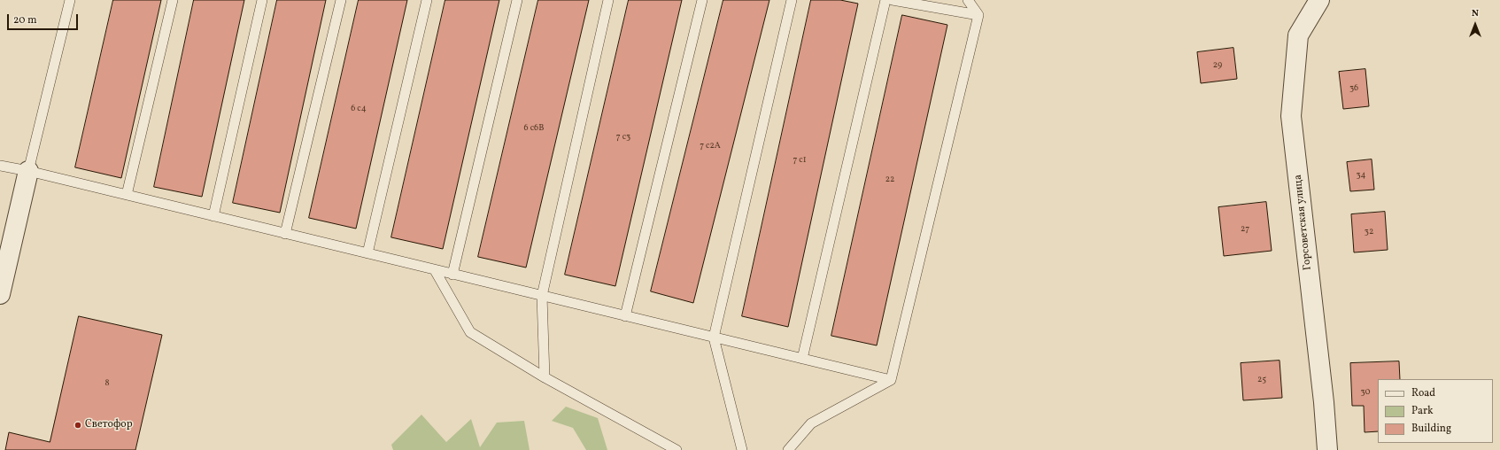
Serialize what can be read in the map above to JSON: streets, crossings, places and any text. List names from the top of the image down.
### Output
{
  "streets": {
    "street": ["Горсоветская улица"]
  },
  "places": ["Светофор"],
  "house_numbers": [
    "29",
    "36",
    "6 с4",
    "6 с6В",
    "7 с3",
    "7 с2А",
    "7 с1",
    "34",
    "22",
    "27",
    "32",
    "25",
    "8",
    "30"
  ],
  "legend": ["Road", "Park", "Building"],
  "scale_bar": "20 m",
  "north": "top"
}
